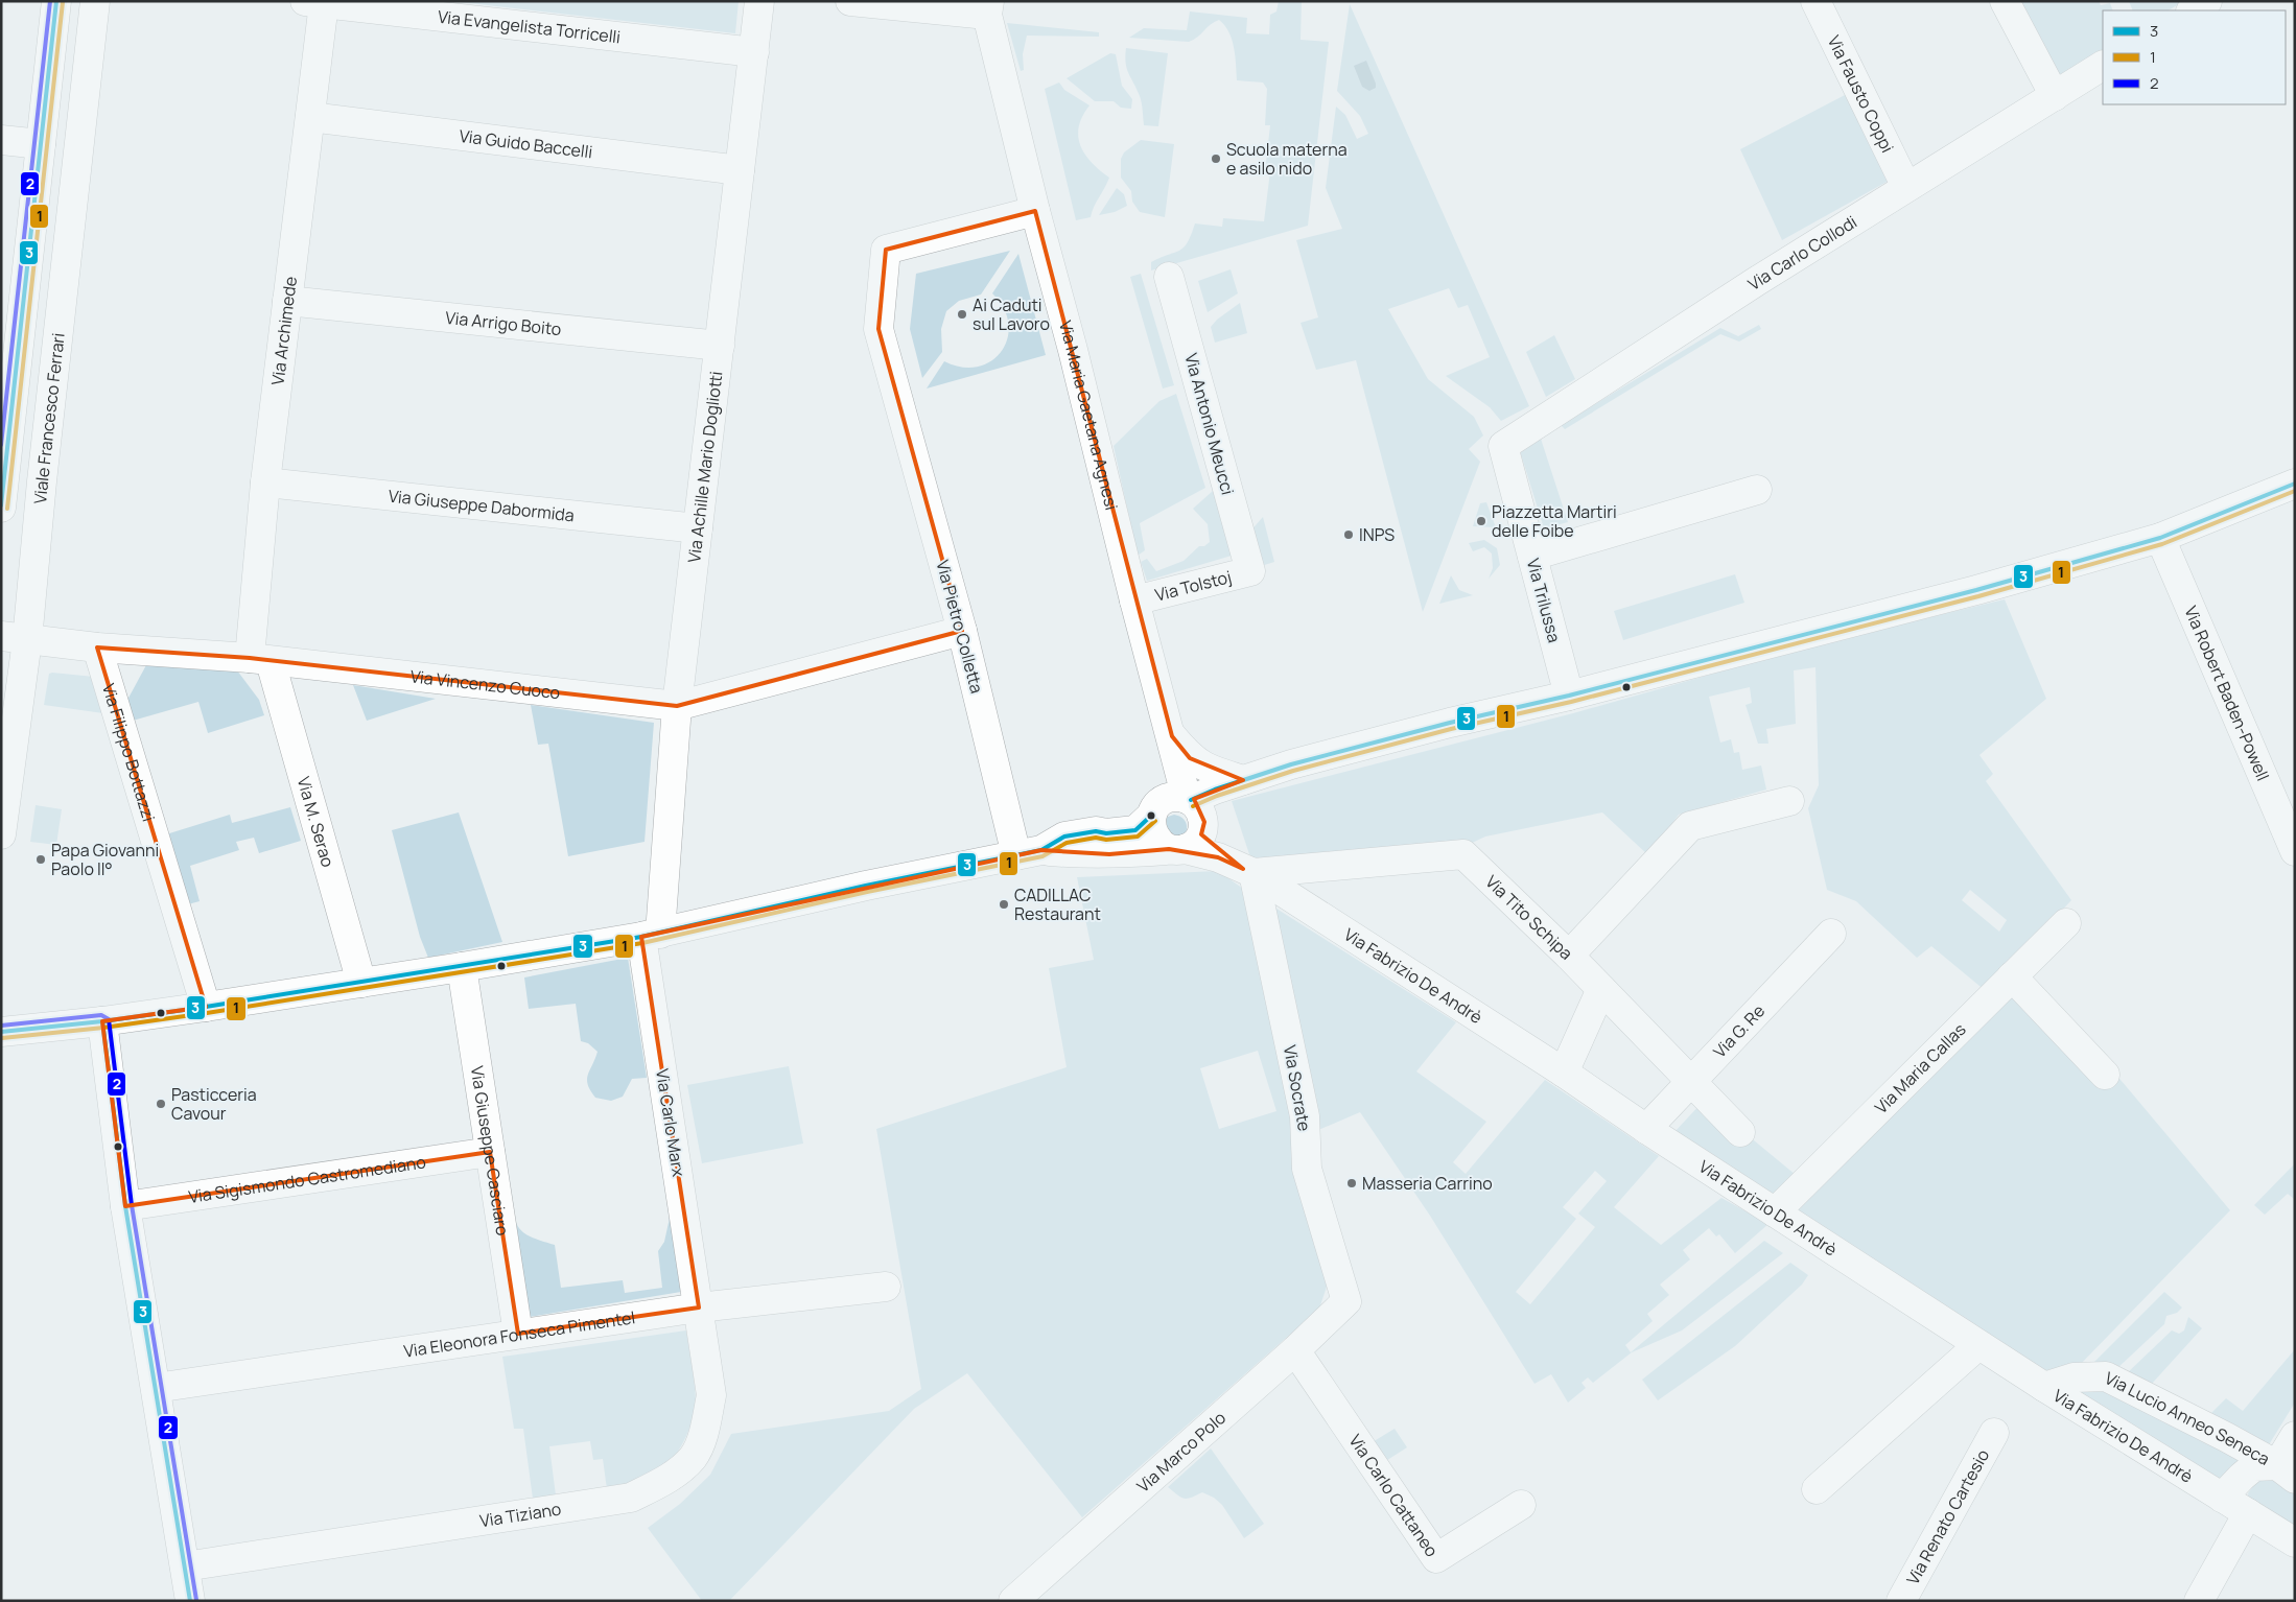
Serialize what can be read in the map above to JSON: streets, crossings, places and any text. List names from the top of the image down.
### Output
{
  "streets": {
    "street": [
      "Via Evangelista Torricelli",
      "Via Fausto Coppi",
      "Via Guido Baccelli",
      "Via Carlo Collodi",
      "Via Arrigo Boito",
      "Via Archimede",
      "Via Maria Gaetana Agnesi",
      "Viale Francesco Ferrari",
      "Via Antonio Meucci",
      "Via Achille Mario Dogliotti",
      "Via Giuseppe Dabormida",
      "Via Tolstoj",
      "Via Trilussa",
      "Via Pietro Colletta",
      "Via Vincenzo Cuoco",
      "Via Robert Baden-Powell",
      "Via Filippo Bottazzi",
      "Via M. Serao",
      "Via Tito Schipa",
      "Via Fabrizio De Andrè",
      "Via G. Re",
      "Via Maria Callas",
      "Via Socrate",
      "Via Carlo Marx",
      "Via Giuseppe Casciaro",
      "Via Sigismondo Castromediano",
      "Via Eleonora Fonseca Pimentel",
      "Via Lucio Anneo Seneca",
      "Via Marco Polo",
      "Via Carlo Cattaneo",
      "Via Tiziano",
      "Via Renato Cartesio"
    ]
  },
  "crossings": [
    ["Via Evangelista Torricelli", "Via Archimede"],
    ["Via Evangelista Torricelli", "Via Achille Mario Dogliotti"],
    ["Via Fausto Coppi", "Via Carlo Collodi"],
    ["Via Guido Baccelli", "Via Archimede"],
    ["Via Guido Baccelli", "Via Achille Mario Dogliotti"],
    ["Via Carlo Collodi", "Via Trilussa"],
    ["Via Arrigo Boito", "Via Archimede"],
    ["Via Arrigo Boito", "Via Achille Mario Dogliotti"],
    ["Via Archimede", "Via Giuseppe Dabormida"],
    ["Via Archimede", "Via Vincenzo Cuoco"],
    ["Via Archimede", "Via M. Serao"],
    ["Via Maria Gaetana Agnesi", "Via Tolstoj"],
    ["Via Maria Gaetana Agnesi", "Via Pietro Colletta"],
    ["Via Maria Gaetana Agnesi", "Via Fabrizio De Andrè"],
    ["Viale Francesco Ferrari", "Via Vincenzo Cuoco"],
    ["Via Antonio Meucci", "Via Tolstoj"],
    ["Via Achille Mario Dogliotti", "Via Giuseppe Dabormida"],
    ["Via Achille Mario Dogliotti", "Via Vincenzo Cuoco"],
    ["Via Achille Mario Dogliotti", "Via Carlo Marx"],
    ["Via Pietro Colletta", "Via Vincenzo Cuoco"],
    ["Via Vincenzo Cuoco", "Via Filippo Bottazzi"],
    ["Via Vincenzo Cuoco", "Via M. Serao"],
    ["Via Tito Schipa", "Via Fabrizio De Andrè"],
    ["Via Tito Schipa", "Via G. Re"],
    ["Via Tito Schipa", "Via Socrate"],
    ["Via Fabrizio De Andrè", "Via G. Re"],
    ["Via Fabrizio De Andrè", "Via Maria Callas"],
    ["Via Fabrizio De Andrè", "Via Socrate"],
    ["Via Fabrizio De Andrè", "Via Lucio Anneo Seneca"],
    ["Via Socrate", "Via Marco Polo"],
    ["Via Carlo Marx", "Via Eleonora Fonseca Pimentel"],
    ["Via Carlo Marx", "Via Tiziano"],
    ["Via Giuseppe Casciaro", "Via Sigismondo Castromediano"],
    ["Via Giuseppe Casciaro", "Via Eleonora Fonseca Pimentel"],
    ["Via Eleonora Fonseca Pimentel", "Via Tiziano"],
    ["Via Marco Polo", "Via Carlo Cattaneo"]
  ],
  "places": [
    "Scuola materna e asilo nido",
    "Ai Caduti sul Lavoro",
    "Piazzetta Martiri delle Foibe",
    "INPS",
    "Papa Giovanni Paolo II°",
    "CADILLAC Restaurant",
    "Pasticceria Cavour",
    "Masseria Carrino"
  ],
  "lines": ["transit line 3", "transit line 2", "transit line 1"],
  "legend": ["3", "1", "2"]
}
